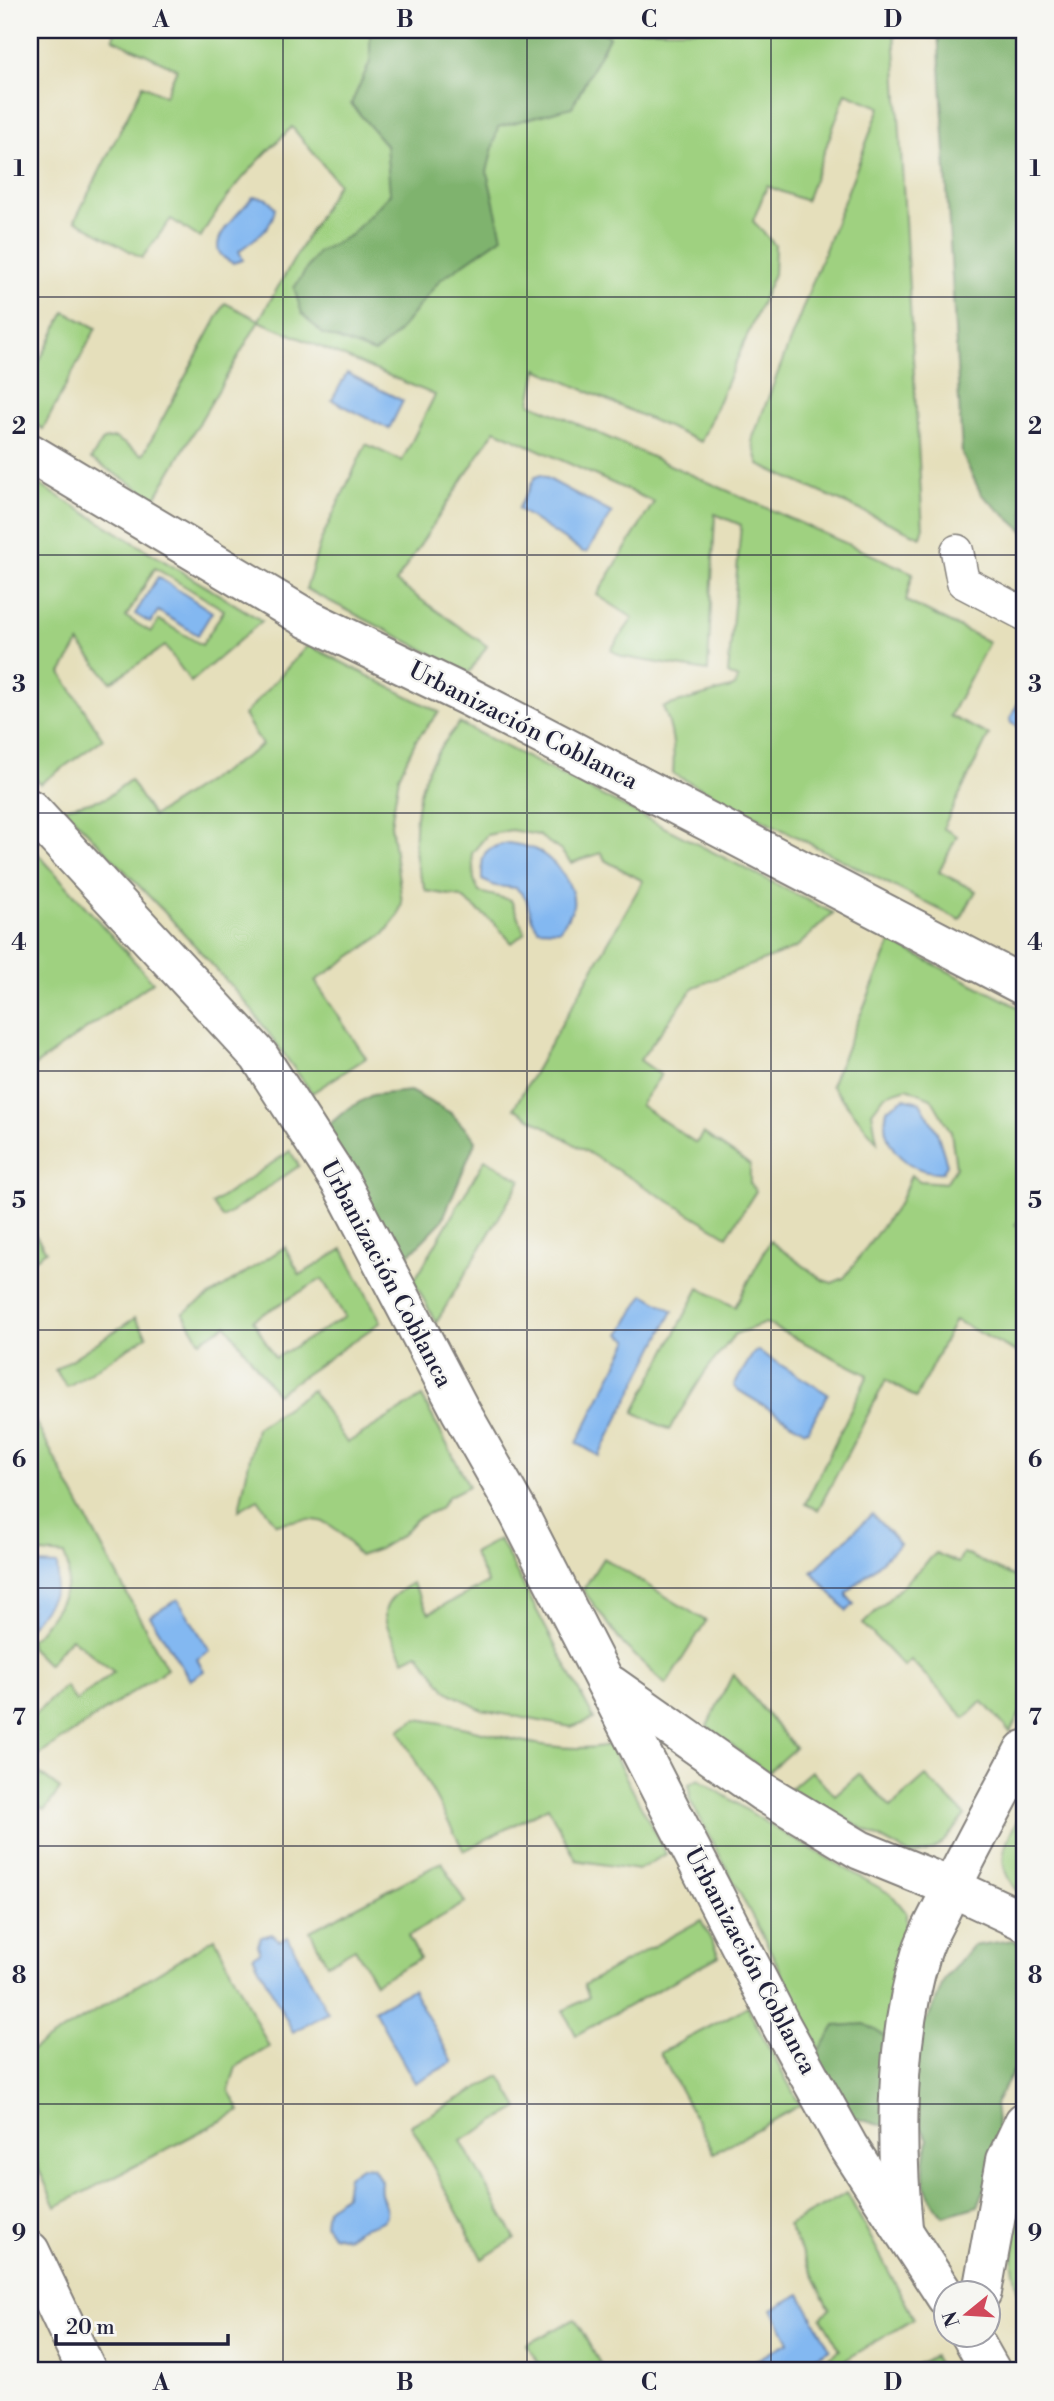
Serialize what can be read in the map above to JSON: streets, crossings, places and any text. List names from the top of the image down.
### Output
{
  "streets": {
    "street": ["Urbanización Coblanca"]
  },
  "scale_bar": "20 m",
  "north": "left",
  "grid": {
    "columns": [
      "A",
      "B",
      "C",
      "D"
    ],
    "rows": [
      "1",
      "2",
      "3",
      "4",
      "5",
      "6",
      "7",
      "8",
      "9"
    ]
  }
}
